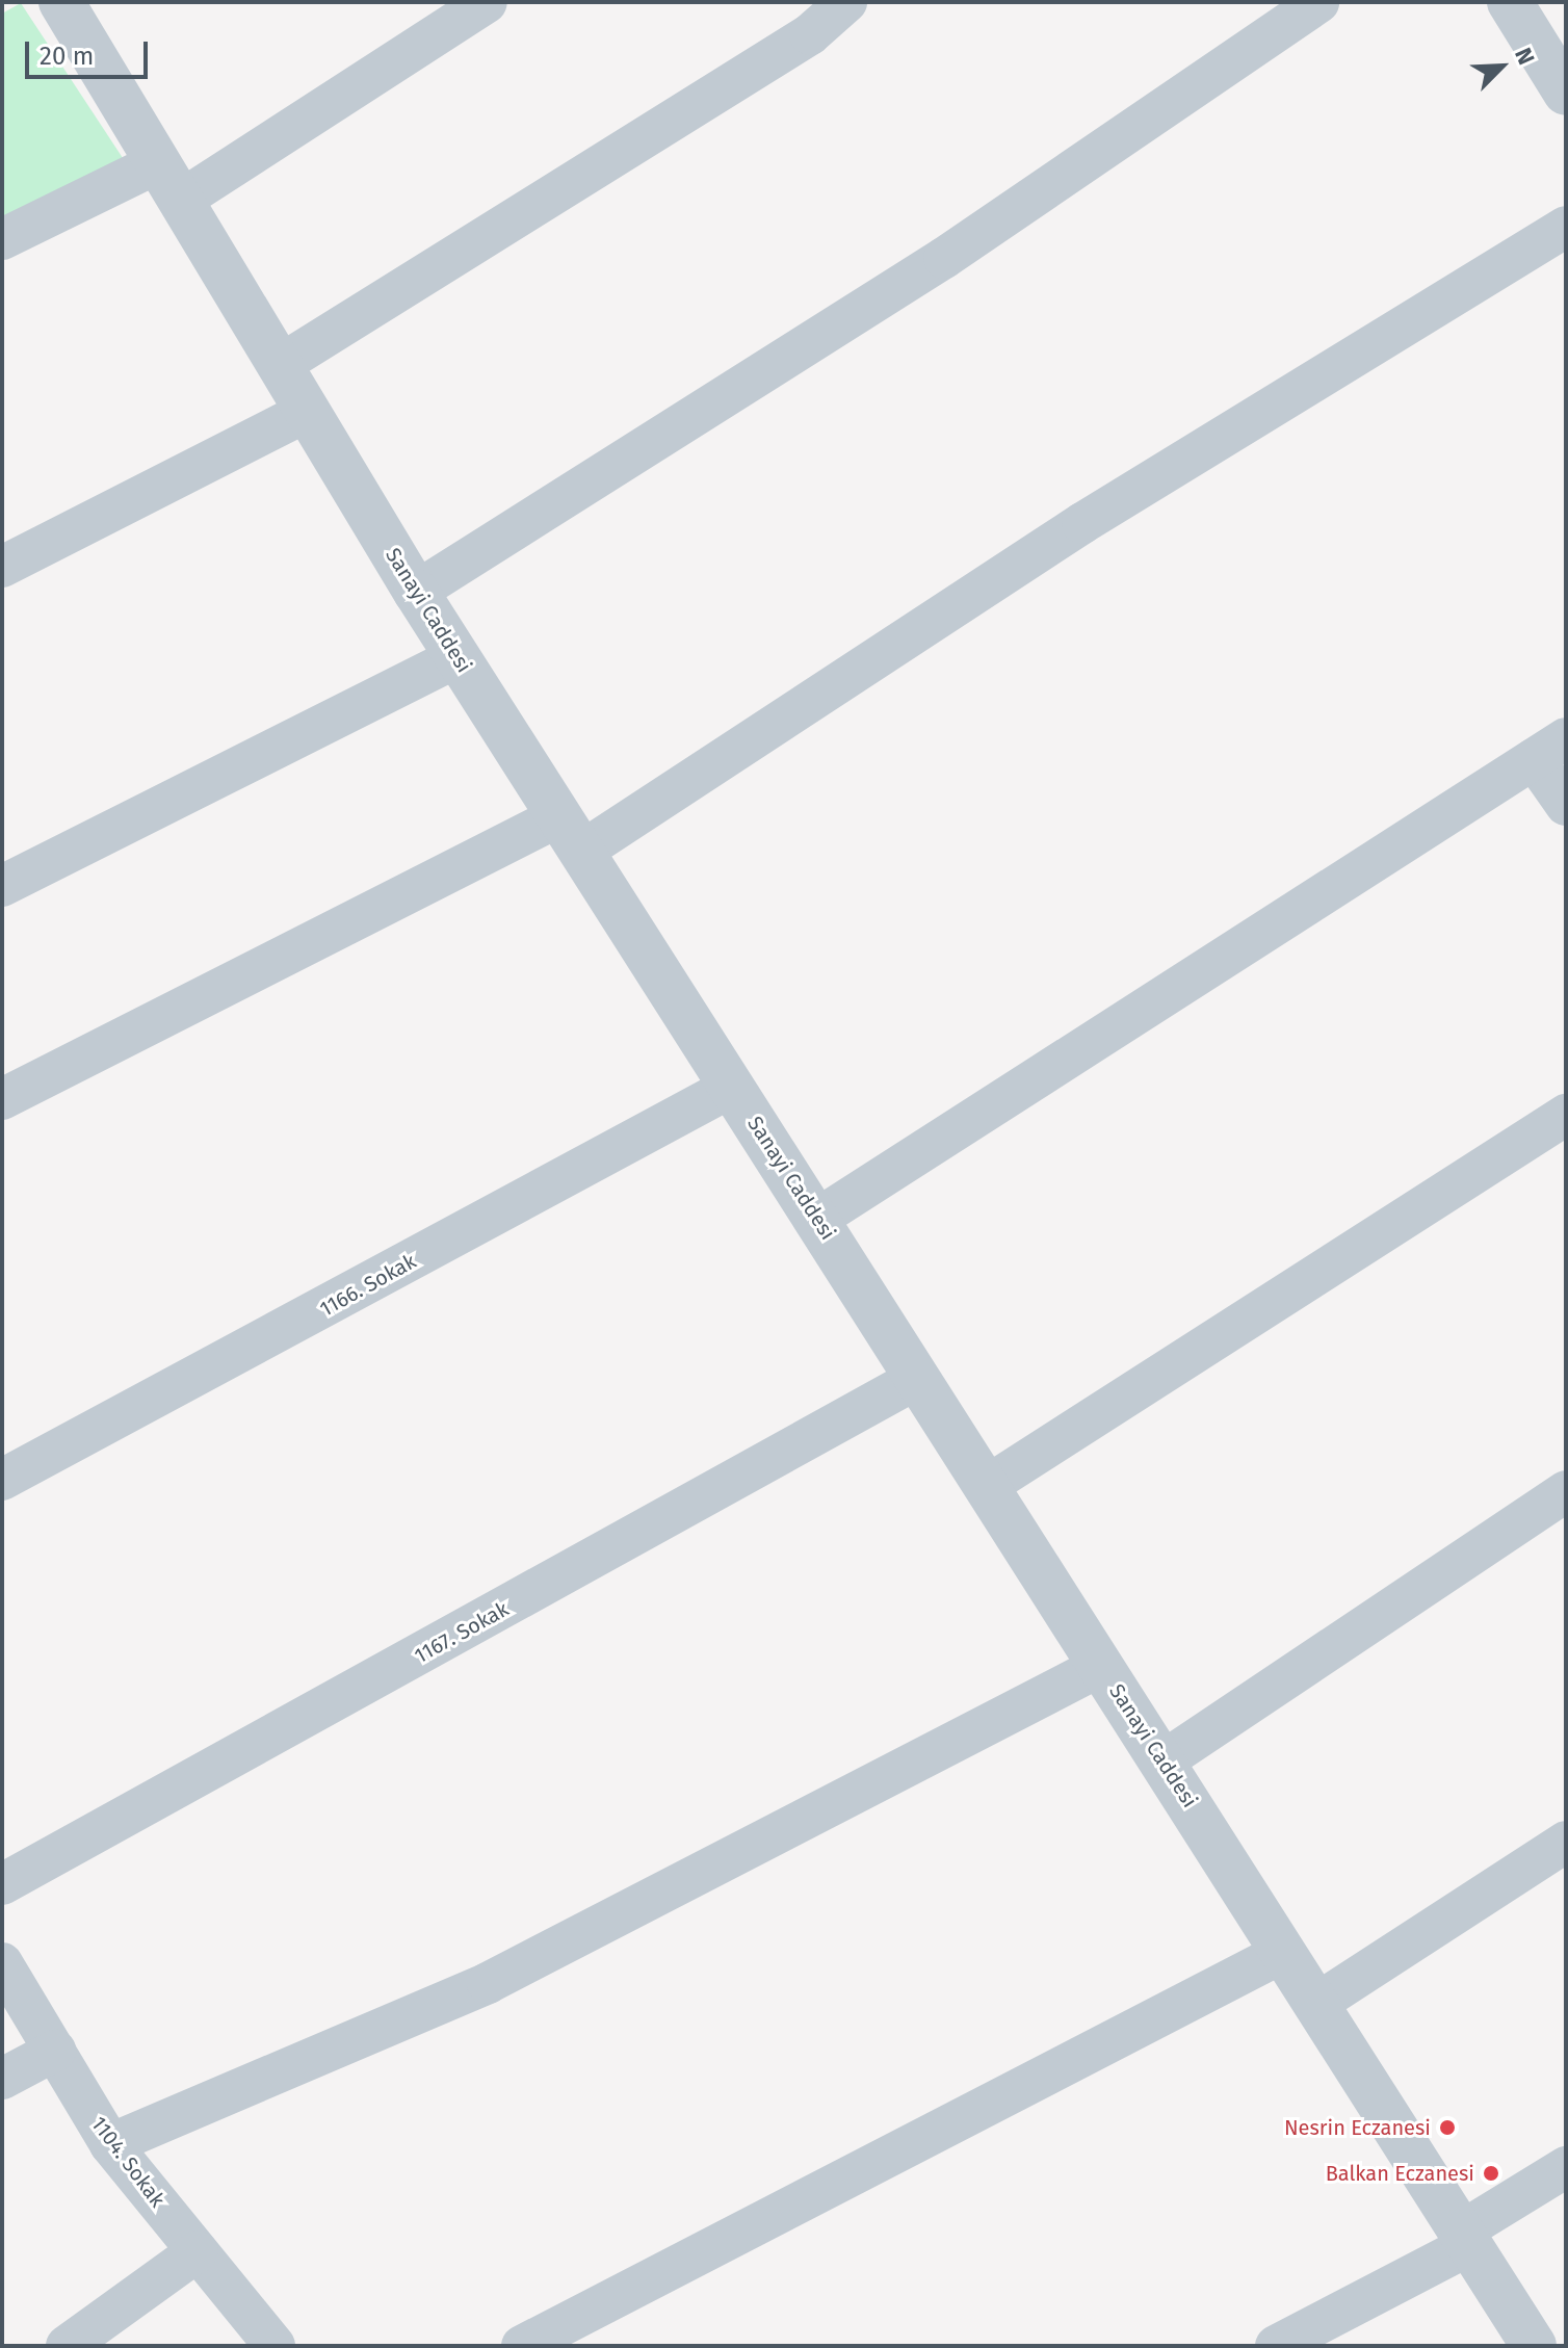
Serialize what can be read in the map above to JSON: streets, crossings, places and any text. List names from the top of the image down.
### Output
{
  "streets": {
    "street": [
      "Sanayi Caddesi",
      "1166. Sokak",
      "1167. Sokak",
      "1104. Sokak"
    ]
  },
  "crossings": [
    ["Sanayi Caddesi", "1166. Sokak"],
    ["Sanayi Caddesi", "1167. Sokak"]
  ],
  "places": ["Nesrin Eczanesi", "Balkan Eczanesi"],
  "scale_bar": "20 m",
  "north": "top right"
}
